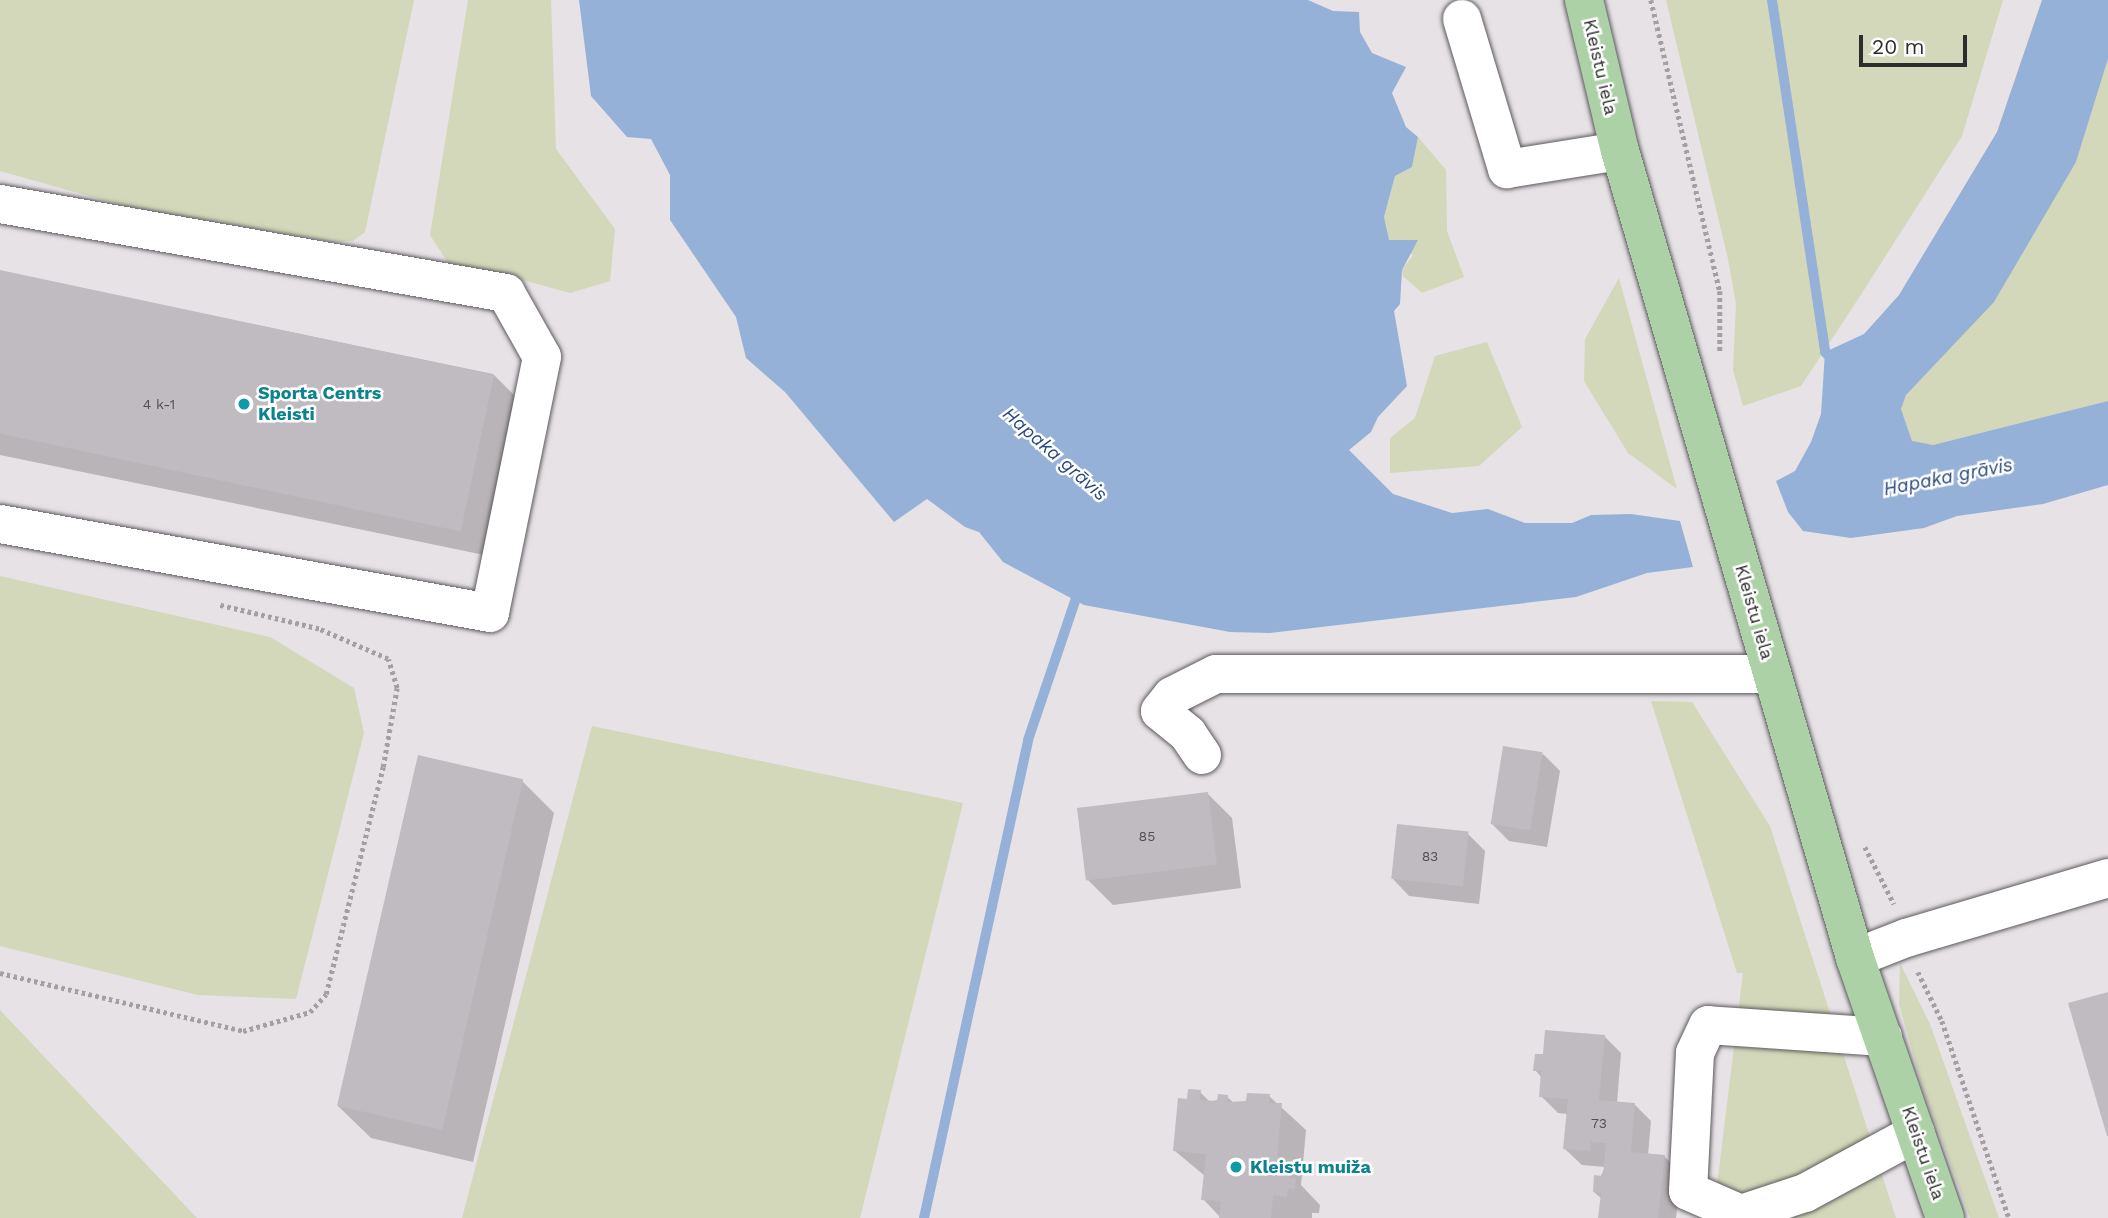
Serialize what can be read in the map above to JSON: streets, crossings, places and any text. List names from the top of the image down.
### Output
{
  "streets": {
    "main road": ["Kleistu iela"]
  },
  "water": ["Hapaka grāvis"],
  "places": ["Sporta Centrs Kleisti", "Kleistu muiža"],
  "house_numbers": [
    "4 k-1",
    "85",
    "83",
    "73"
  ],
  "scale_bar": "20 m"
}
